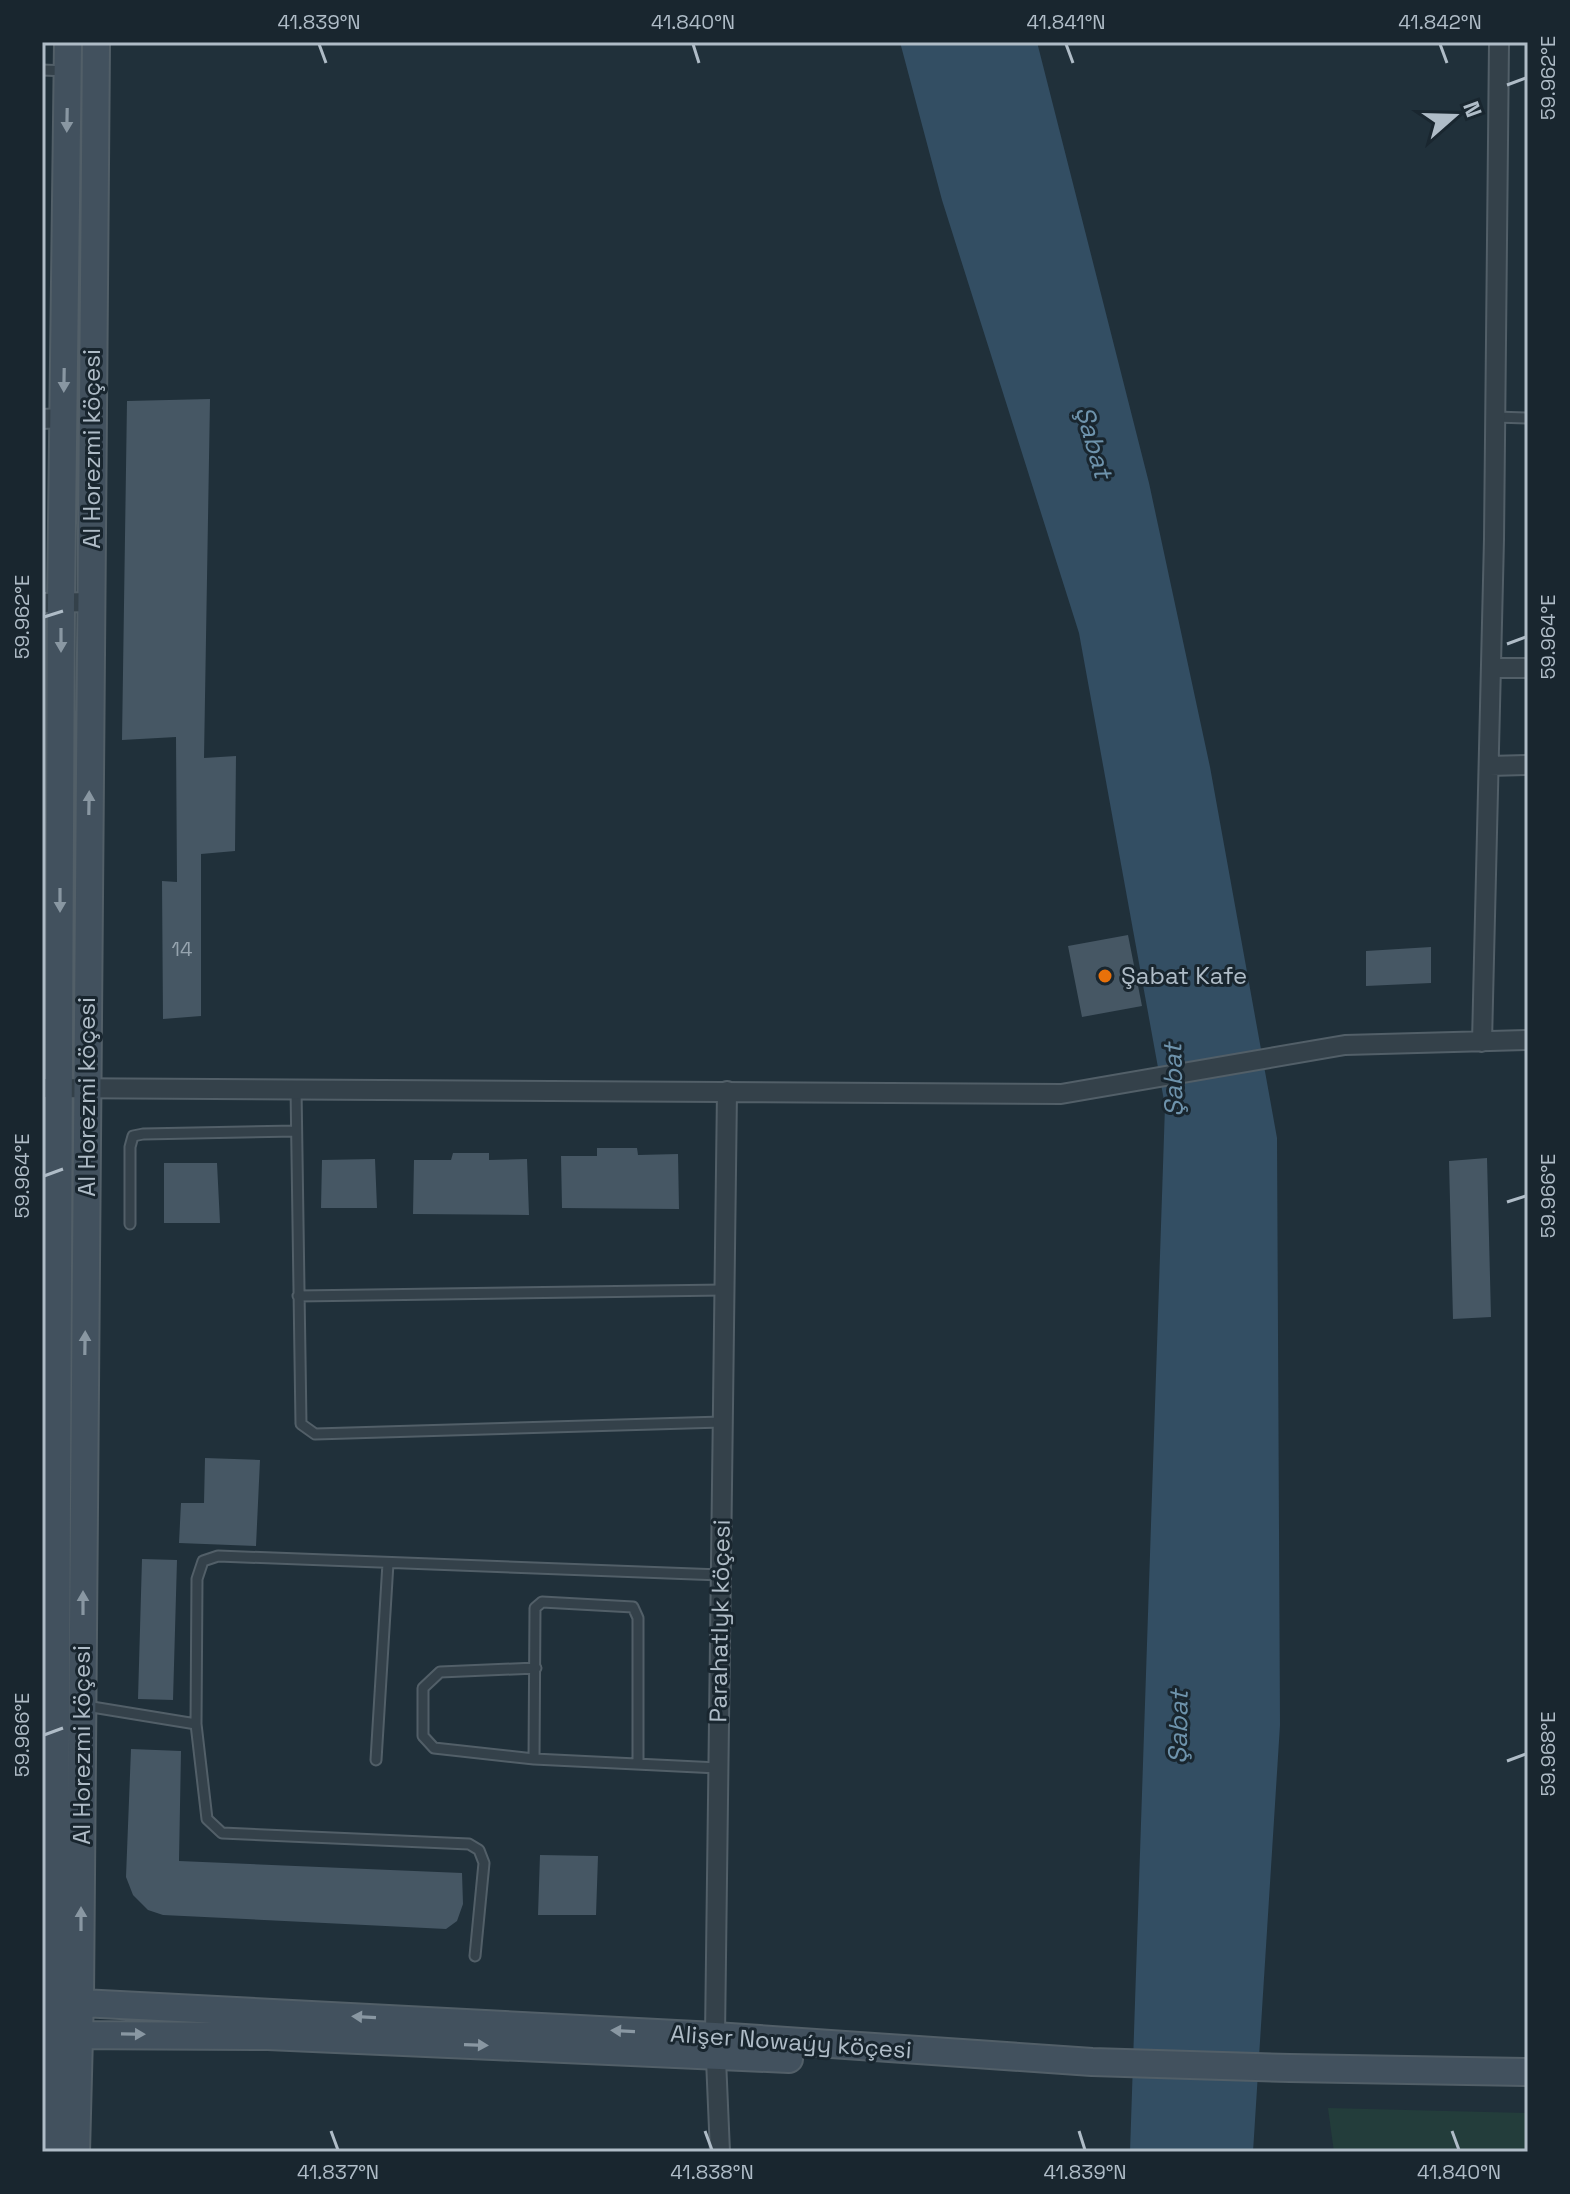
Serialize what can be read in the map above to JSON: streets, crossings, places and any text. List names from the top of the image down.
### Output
{
  "streets": {
    "street": ["Al Horezmi köçesi", "Parahatlyk köçesi", "Alişer Nowaýy köçesi"]
  },
  "crossings": [
    ["Al Horezmi köçesi", "Alişer Nowaýy köçesi"],
    ["Parahatlyk köçesi", "Alişer Nowaýy köçesi"]
  ],
  "water": ["Şabat"],
  "places": ["Şabat Kafe"],
  "house_numbers": ["14"],
  "north": "right",
  "coordinates": [
    "41.839°N",
    "41.840°N",
    "41.841°N",
    "41.842°N",
    "59.962°E",
    "59.964°E",
    "59.966°E",
    "59.968°E",
    "41.837°N",
    "41.838°N"
  ]
}
